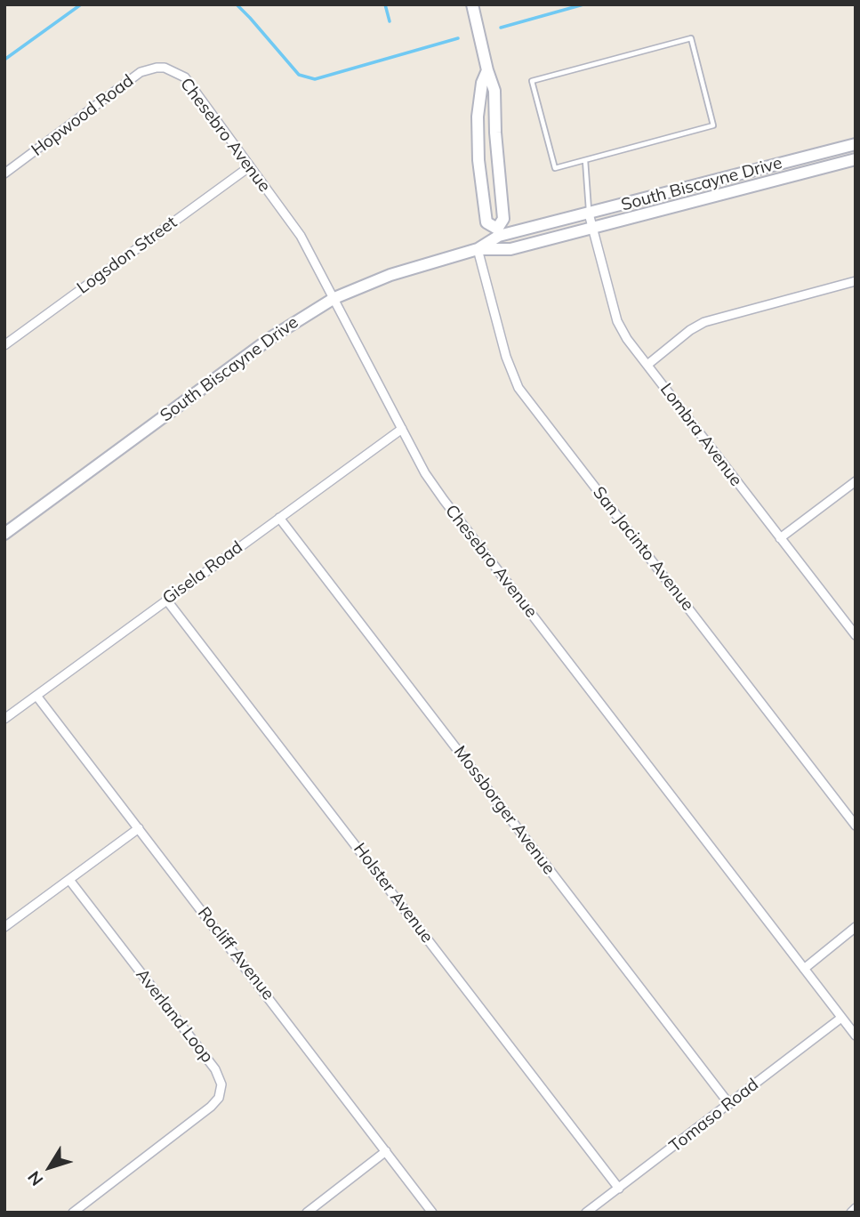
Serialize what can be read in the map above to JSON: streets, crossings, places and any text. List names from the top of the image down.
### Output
{
  "streets": {
    "street": [
      "Hopwood Road",
      "Chesebro Avenue",
      "South Biscayne Drive",
      "Logsdon Street",
      "Lombra Avenue",
      "San Jacinto Avenue",
      "Gisela Road",
      "Mossborger Avenue",
      "Holster Avenue",
      "Rocliff Avenue",
      "Averland Loop",
      "Tomaso Road"
    ]
  },
  "crossings": [
    ["Hopwood Road", "Chesebro Avenue"],
    ["Chesebro Avenue", "South Biscayne Drive"],
    ["Chesebro Avenue", "Logsdon Street"],
    ["Chesebro Avenue", "Gisela Road"],
    ["Chesebro Avenue", "Tomaso Road"],
    ["South Biscayne Drive", "Lombra Avenue"],
    ["South Biscayne Drive", "San Jacinto Avenue"],
    ["Gisela Road", "Mossborger Avenue"],
    ["Gisela Road", "Holster Avenue"],
    ["Gisela Road", "Rocliff Avenue"],
    ["Mossborger Avenue", "Tomaso Road"],
    ["Holster Avenue", "Tomaso Road"]
  ],
  "north": "bottom left"
}
